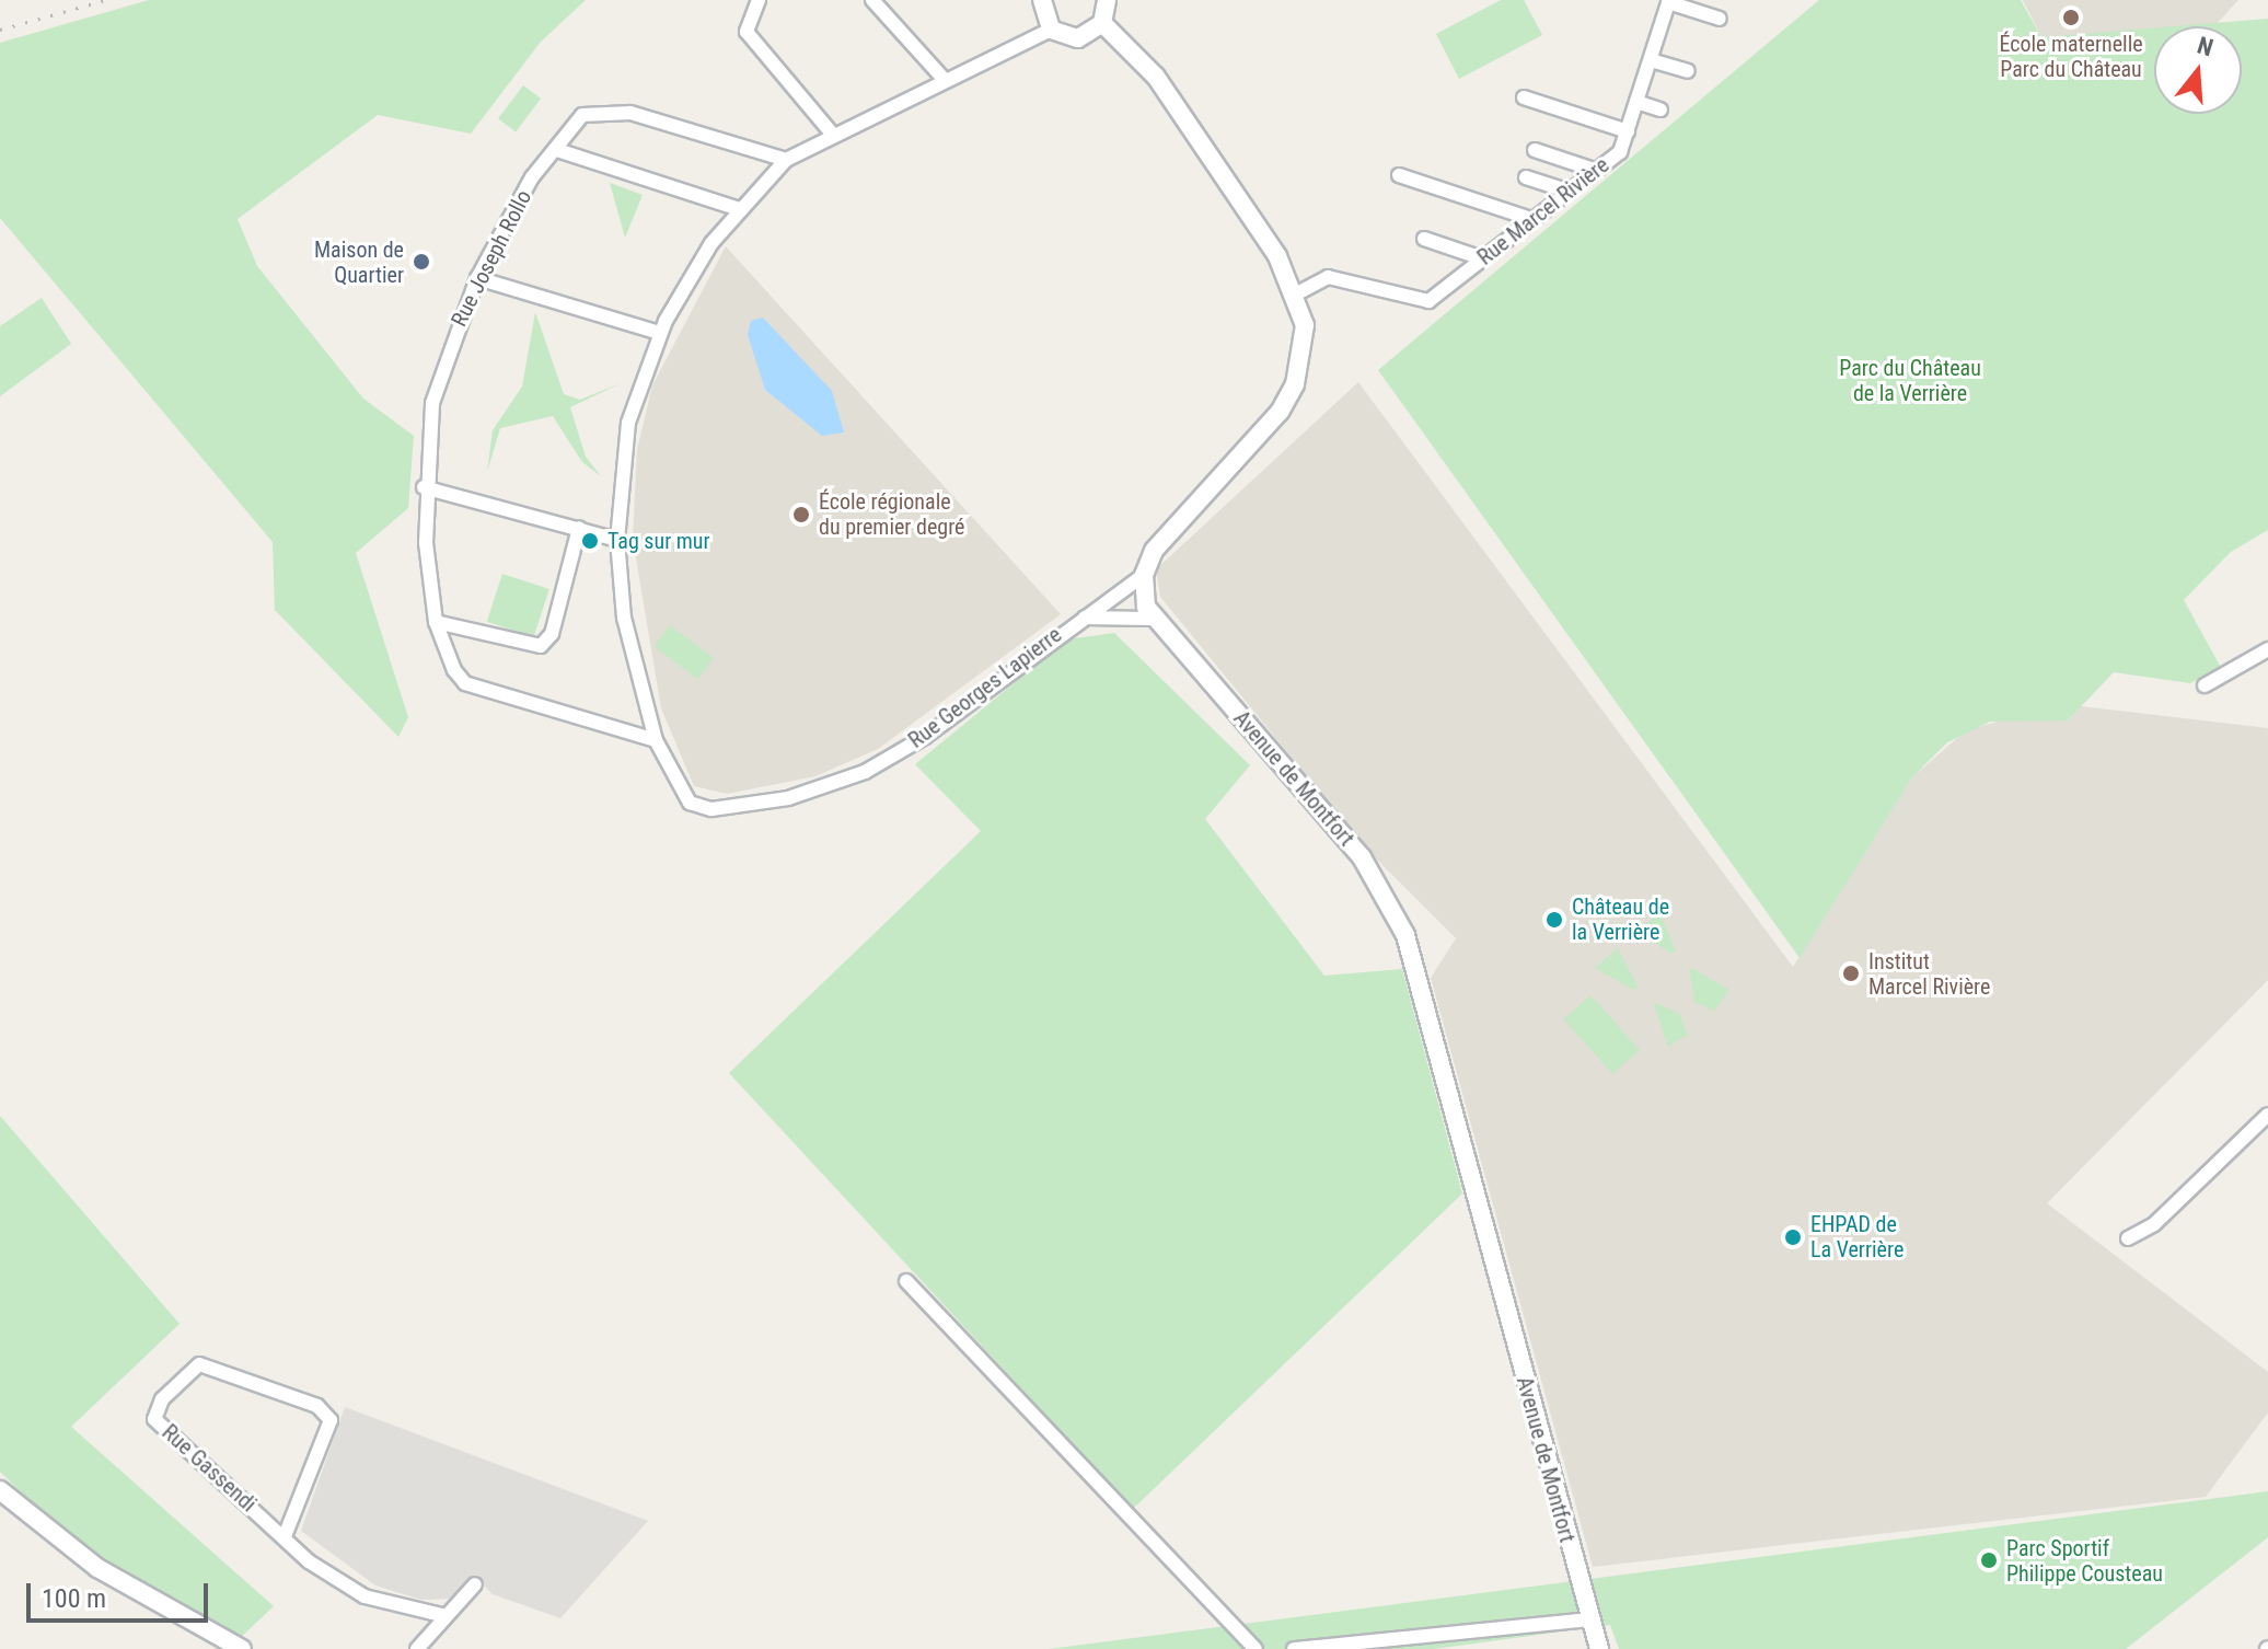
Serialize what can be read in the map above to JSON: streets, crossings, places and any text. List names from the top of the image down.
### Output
{
  "streets": {
    "street": [
      "Rue Marcel Rivière",
      "Rue Joseph Rollo",
      "Rue Georges Lapierre",
      "Avenue de Montfort",
      "Rue Gassendi"
    ]
  },
  "crossings": [
    ["Rue Joseph Rollo", "Rue Georges Lapierre"],
    ["Rue Georges Lapierre", "Avenue de Montfort"]
  ],
  "parks": ["Parc du Château de la Verrière"],
  "places": [
    "École maternelle Parc du Château",
    "Maison de Quartier",
    "École régionale du premier degré",
    "Tag sur mur",
    "Château de la Verrière",
    "Institut Marcel Rivière",
    "EHPAD de La Verrière",
    "Parc Sportif Philippe Cousteau"
  ],
  "scale_bar": "100 m",
  "north": "top"
}
